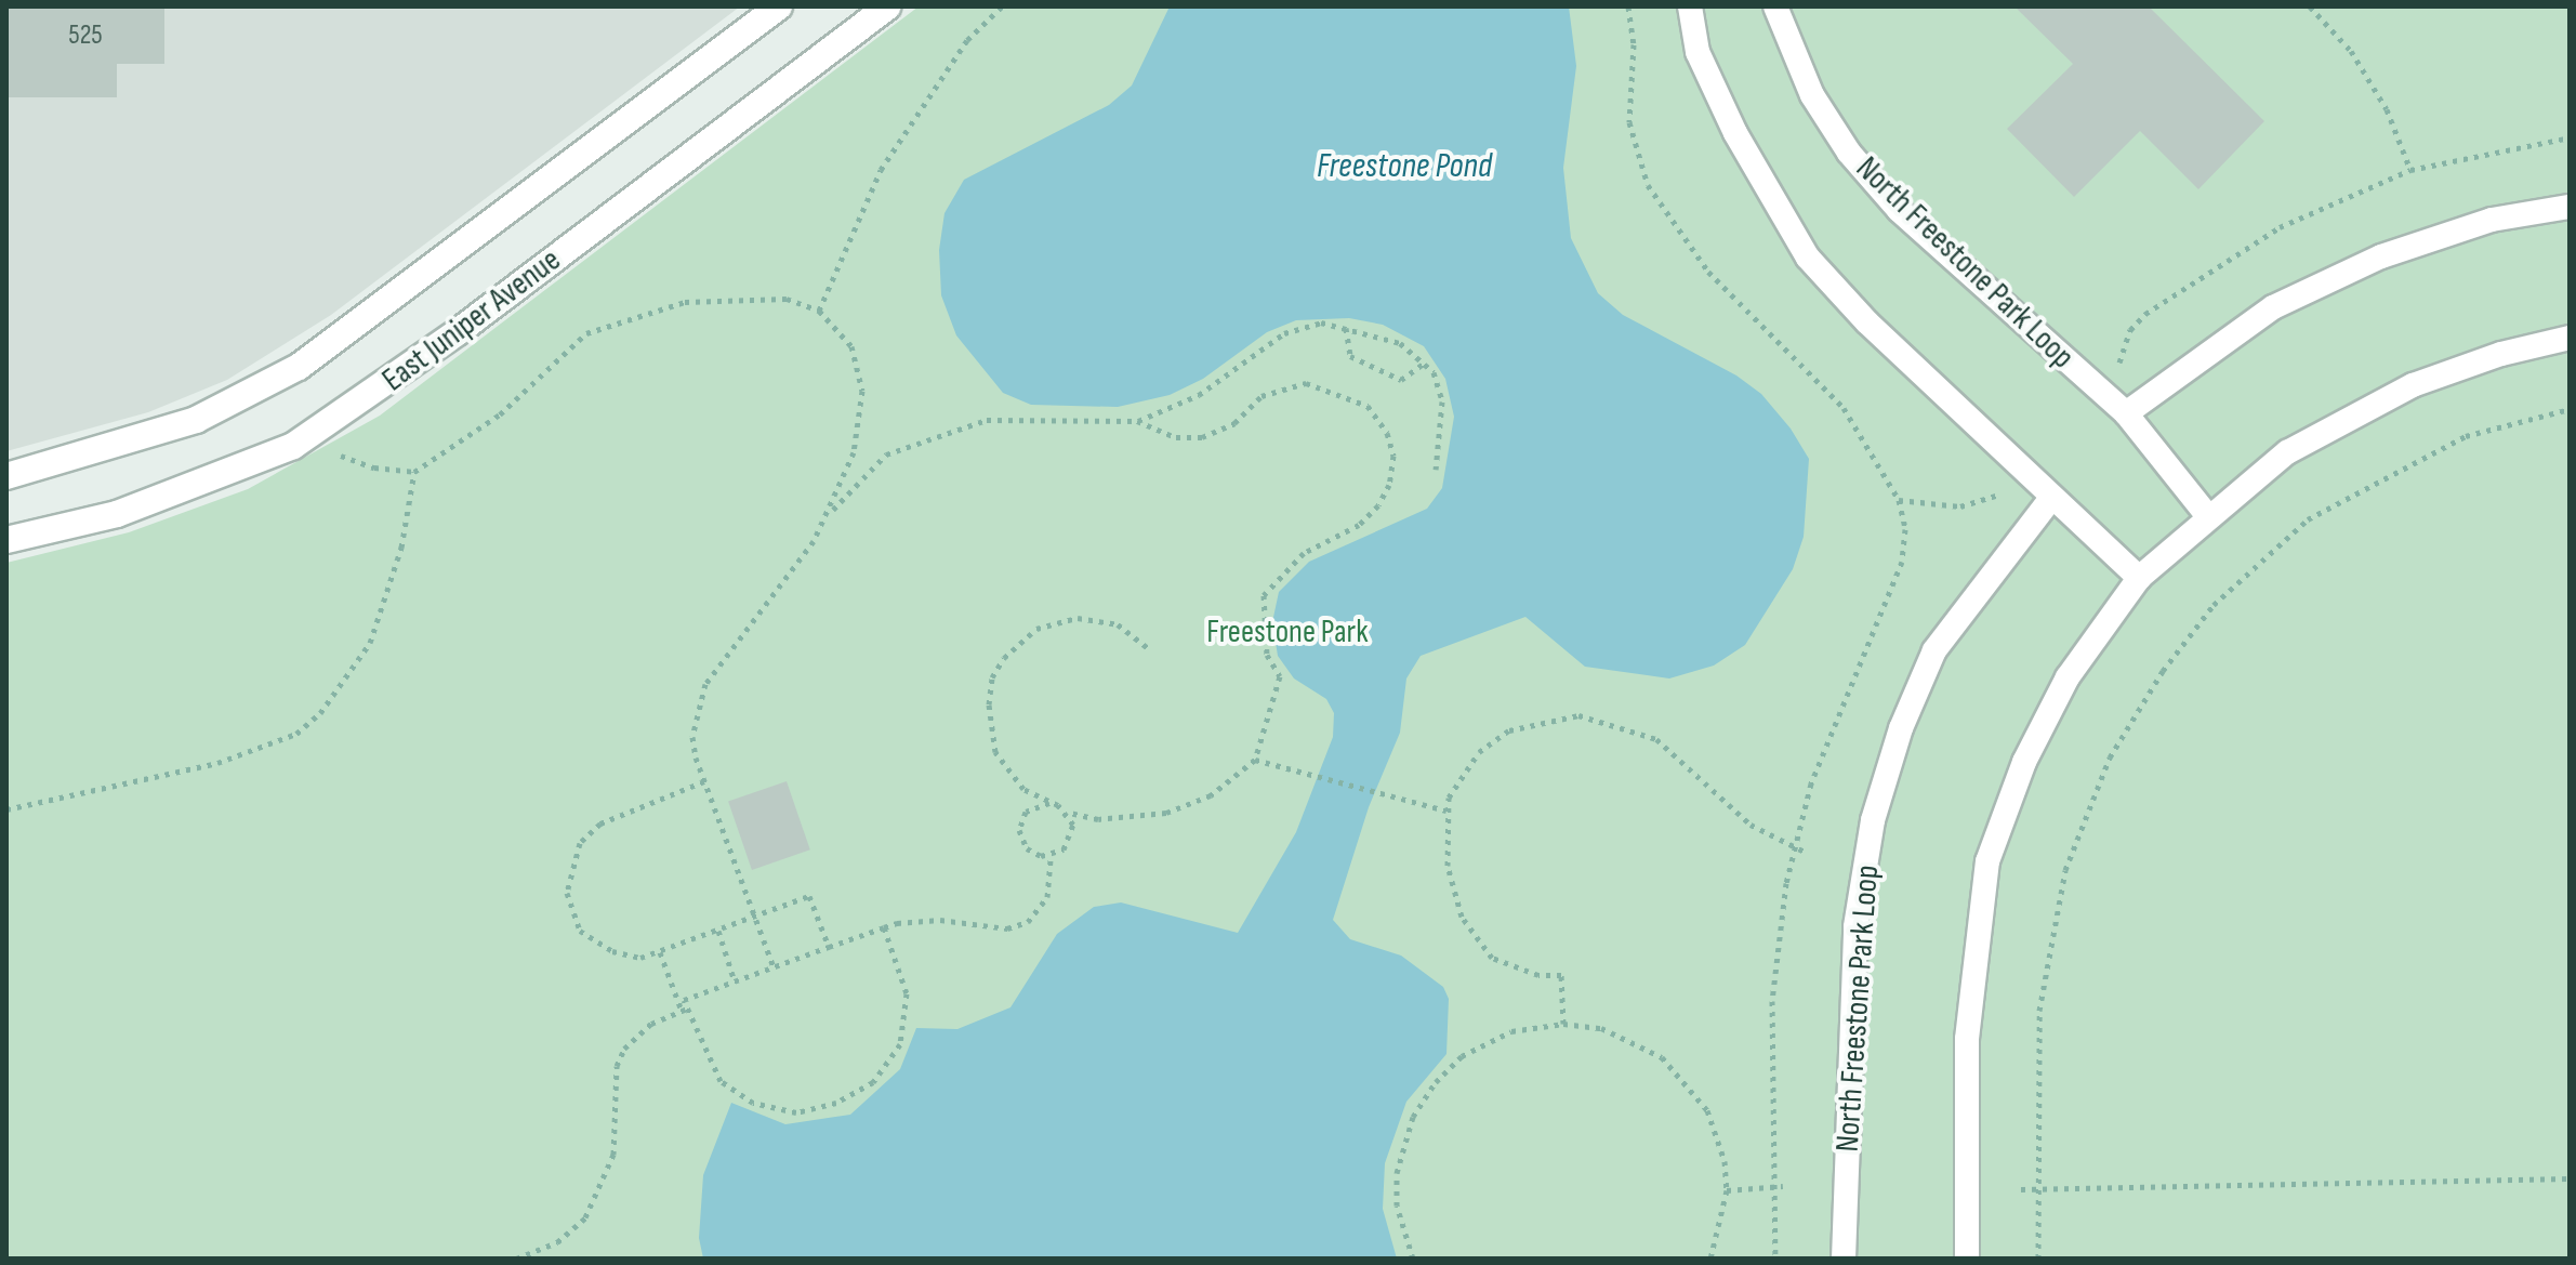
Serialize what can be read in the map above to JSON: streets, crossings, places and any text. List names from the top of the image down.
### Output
{
  "streets": {
    "street": ["East Juniper Avenue"],
    "lane": ["North Freestone Park Loop"]
  },
  "water": ["Freestone Pond"],
  "parks": ["Freestone Park"],
  "house_numbers": ["525"]
}
